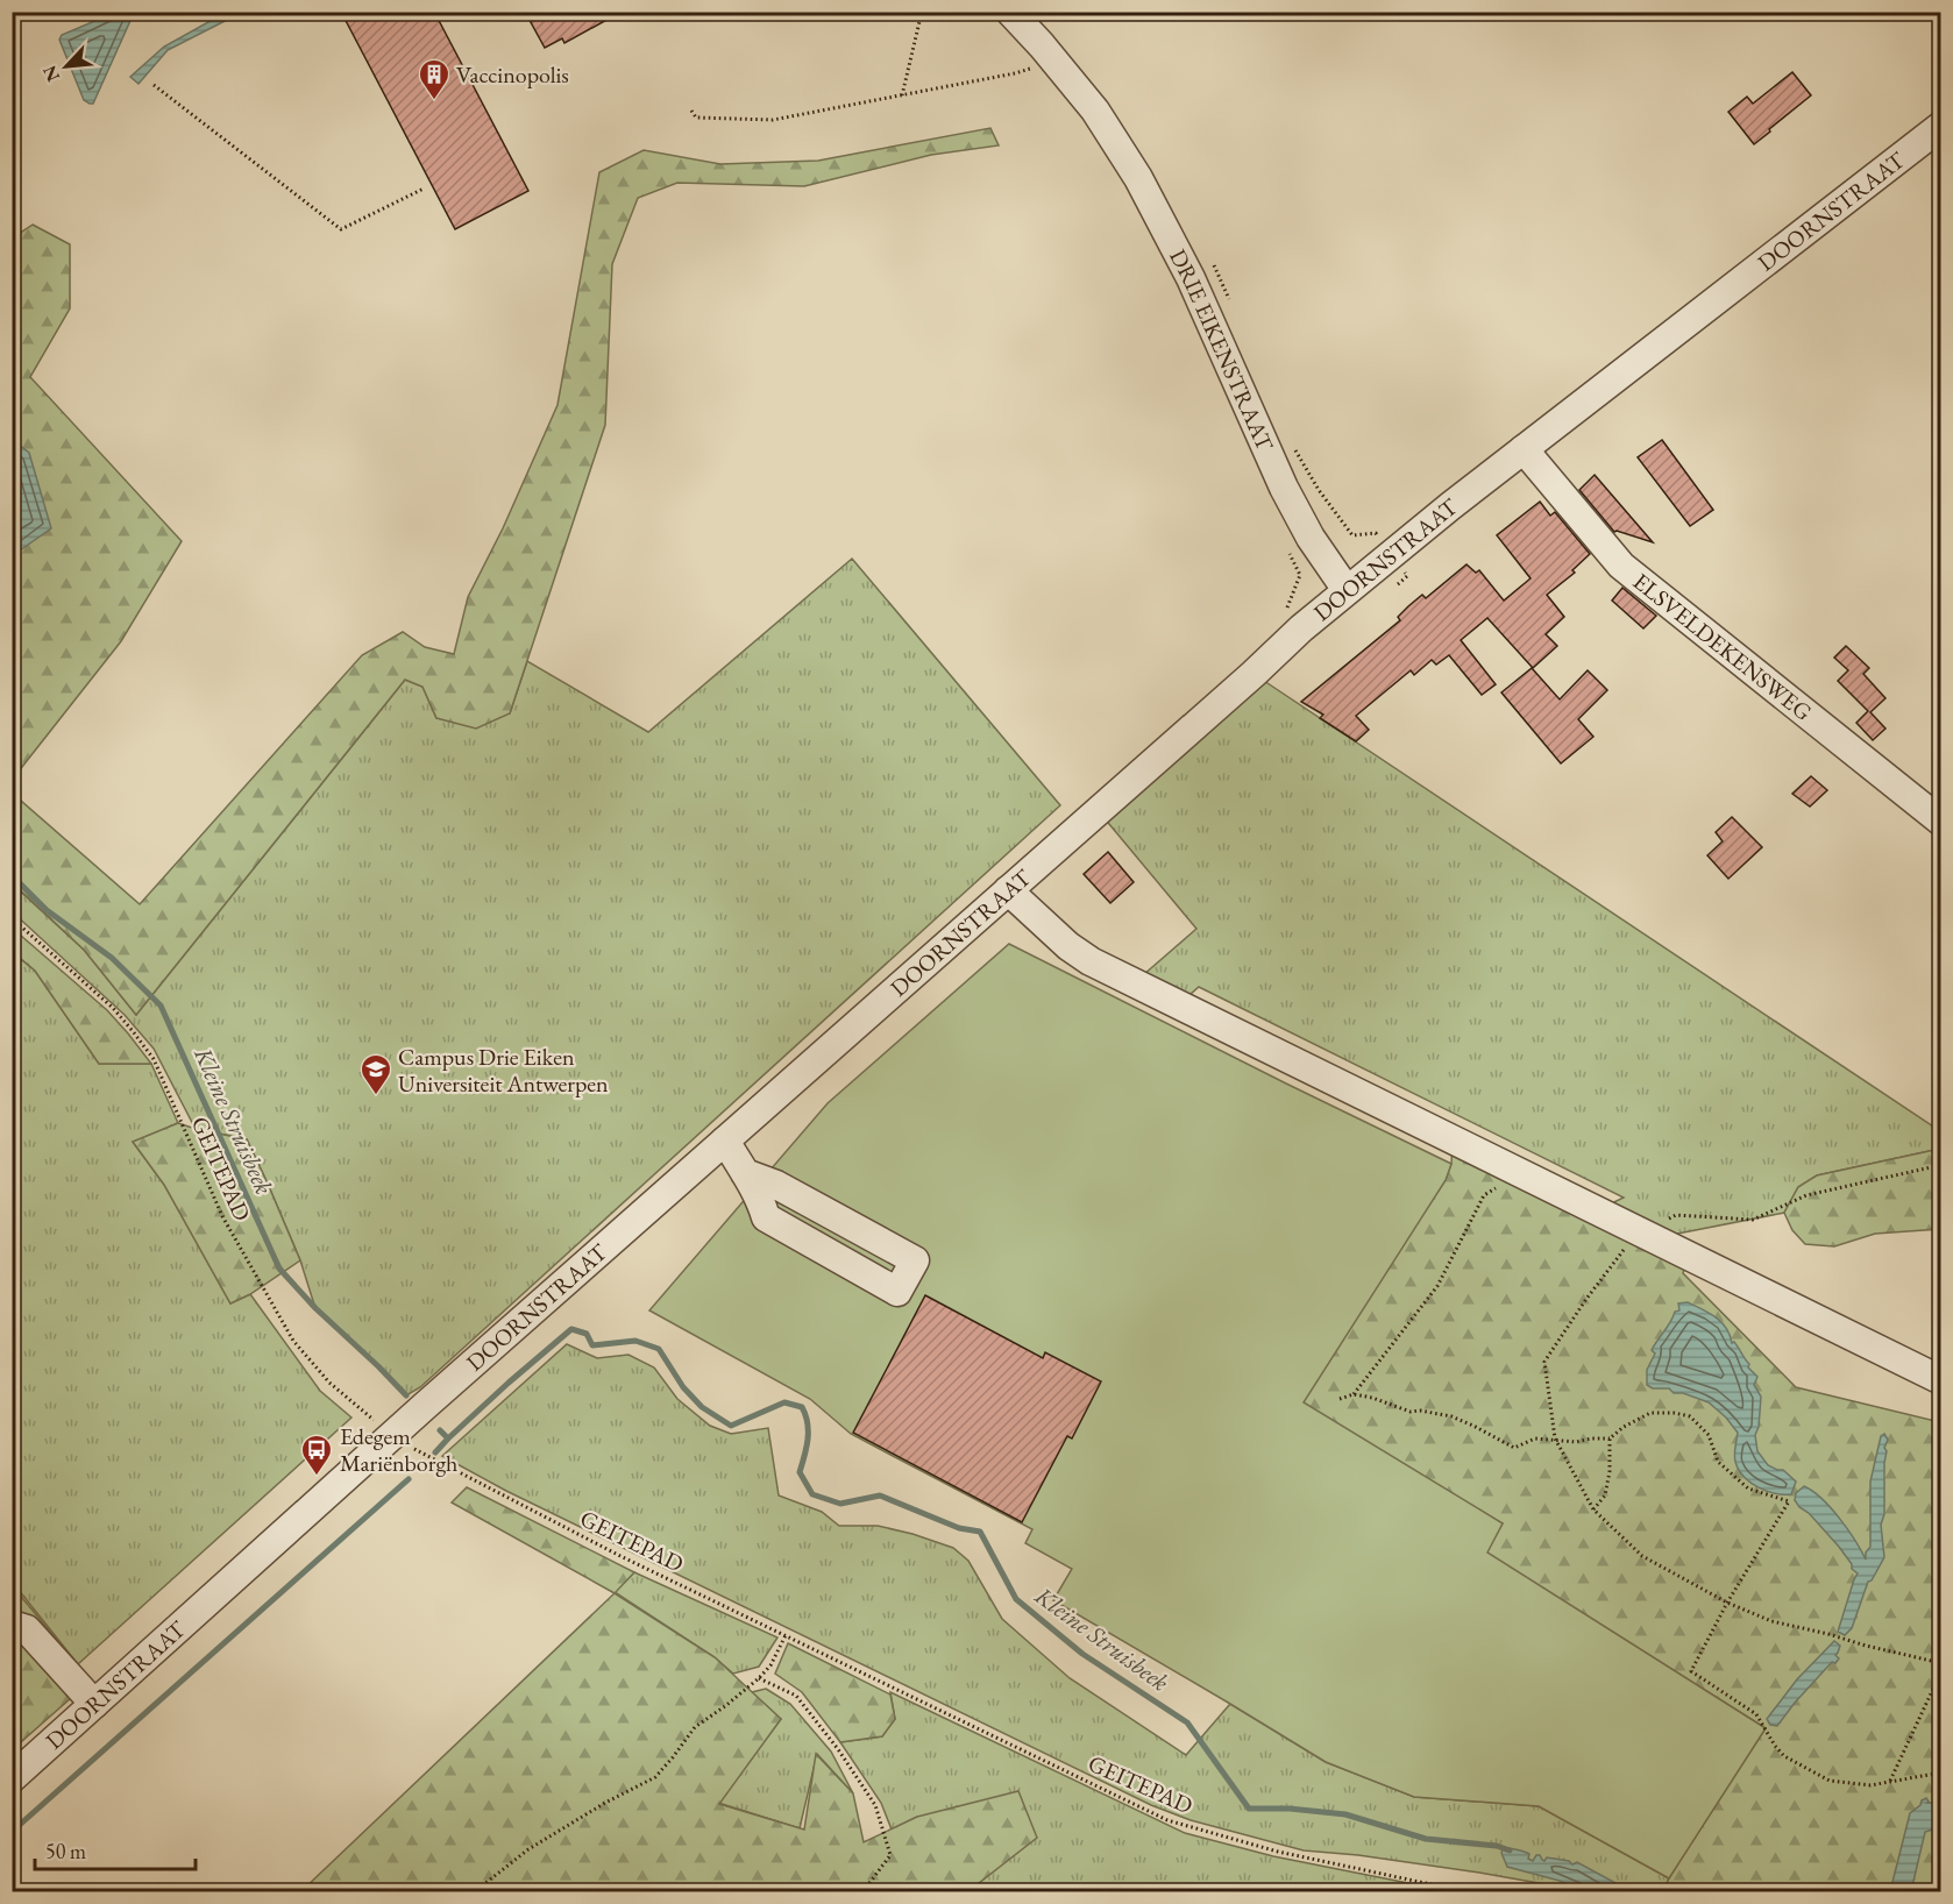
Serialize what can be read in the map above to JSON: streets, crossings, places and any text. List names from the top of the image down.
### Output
{
  "streets": {
    "street": ["DOORNSTRAAT", "DRIE EIKENSTRAAT", "ELSVELDEKENSWEG"],
    "path": ["GEITEPAD"]
  },
  "crossings": [
    ["DOORNSTRAAT", "DRIE EIKENSTRAAT"],
    ["DOORNSTRAAT", "ELSVELDEKENSWEG"],
    ["DOORNSTRAAT", "GEITEPAD"]
  ],
  "water": ["Kleine Struisbeek"],
  "places": {
    "building": ["Vaccinopolis"],
    "school or university": ["Campus Drie Eiken Universiteit Antwerpen"],
    "bus stop": ["Edegem Mariënborgh"]
  },
  "scale_bar": "50 m",
  "north": "bottom left"
}
